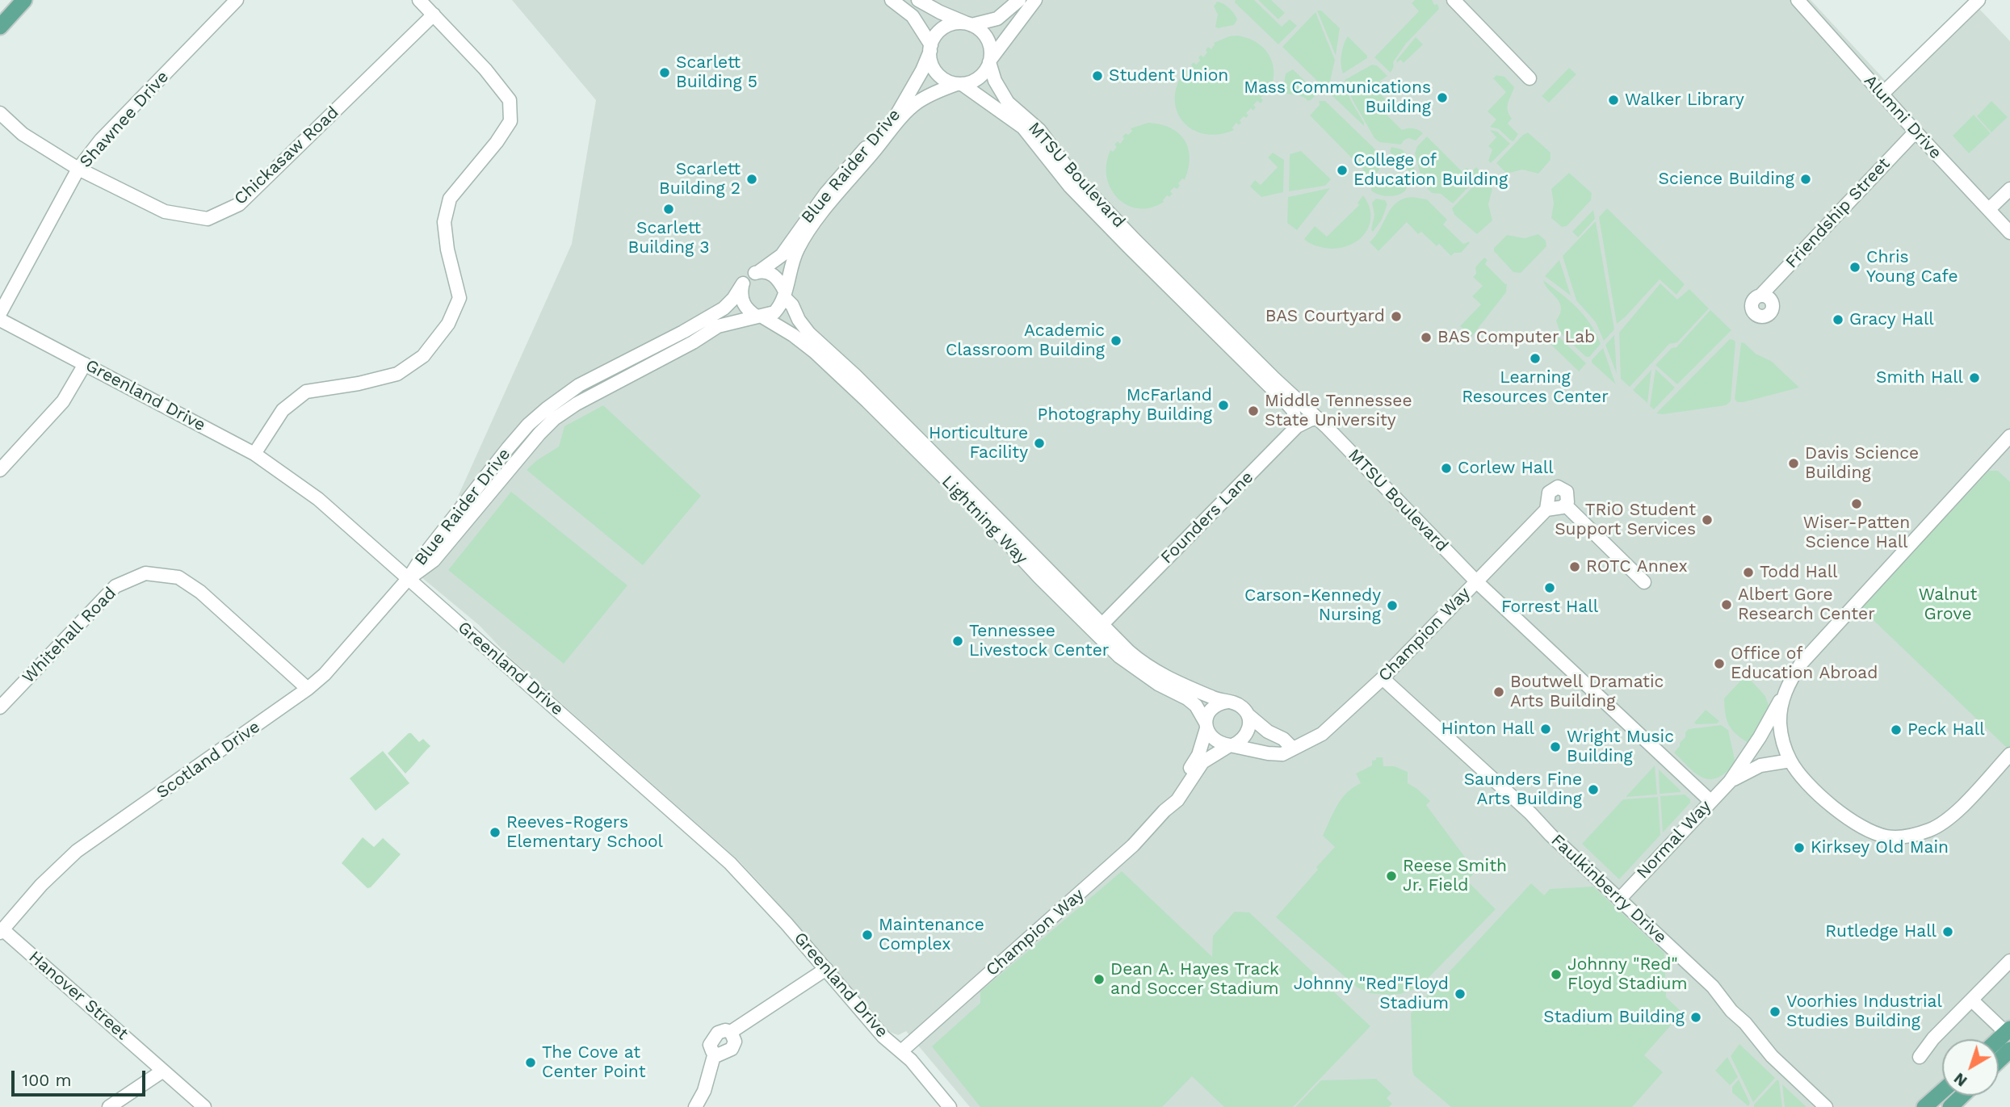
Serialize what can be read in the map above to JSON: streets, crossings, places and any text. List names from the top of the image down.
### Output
{
  "streets": {
    "street": [
      "Alumni Drive",
      "Shawnee Drive",
      "Chickasaw Road",
      "Blue Raider Drive",
      "MTSU Boulevard",
      "Friendship Street",
      "Greenland Drive",
      "Founders Lane",
      "Lightning Way",
      "Champion Way",
      "Whitehall Road",
      "Scotland Drive",
      "Normal Way",
      "Faulkinberry Drive",
      "Hanover Street"
    ]
  },
  "crossings": [
    ["Alumni Drive", "Friendship Street"],
    ["Shawnee Drive", "Chickasaw Road"],
    ["Blue Raider Drive", "MTSU Boulevard"],
    ["Blue Raider Drive", "Greenland Drive"],
    ["Blue Raider Drive", "Lightning Way"],
    ["Blue Raider Drive", "Scotland Drive"],
    ["MTSU Boulevard", "Founders Lane"],
    ["MTSU Boulevard", "Champion Way"],
    ["MTSU Boulevard", "Normal Way"],
    ["Greenland Drive", "Champion Way"],
    ["Greenland Drive", "Scotland Drive"],
    ["Founders Lane", "Lightning Way"],
    ["Lightning Way", "Champion Way"],
    ["Champion Way", "Faulkinberry Drive"],
    ["Whitehall Road", "Scotland Drive"],
    ["Scotland Drive", "Hanover Street"],
    ["Normal Way", "Faulkinberry Drive"]
  ],
  "parks": ["Walnut Grove"],
  "places": [
    "Scarlett Building 5",
    "Student Union",
    "Mass Communications Building",
    "Walker Library",
    "College of Education Building",
    "Scarlett Building 2",
    "Science Building",
    "Scarlett Building 3",
    "Chris Young Cafe",
    "BAS Courtyard",
    "Gracy Hall",
    "BAS Computer Lab",
    "Academic Classroom Building",
    "Learning Resources Center",
    "Smith Hall",
    "McFarland Photography Building",
    "Middle Tennessee State University",
    "Horticulture Facility",
    "Davis Science Building",
    "Corlew Hall",
    "Wiser-Patten Science Hall",
    "TRiO Student Support Services",
    "ROTC Annex",
    "Todd Hall",
    "Forrest Hall",
    "Albert Gore Research Center",
    "Carson-Kennedy Nursing",
    "Tennessee Livestock Center",
    "Office of Education Abroad",
    "Boutwell Dramatic Arts Building",
    "Hinton Hall",
    "Peck Hall",
    "Wright Music Building",
    "Saunders Fine Arts Building",
    "Reeves-Rogers Elementary School",
    "Kirksey Old Main",
    "Reese Smith Jr. Field",
    "Rutledge Hall",
    "Maintenance Complex",
    "Johnny \"Red\" Floyd Stadium",
    "Dean A. Hayes Track and Soccer Stadium",
    "Johnny \"Red\"Floyd Stadium",
    "Voorhies Industrial Studies Building",
    "Stadium Building",
    "The Cove at Center Point"
  ],
  "scale_bar": "100 m",
  "north": "bottom left"
}
